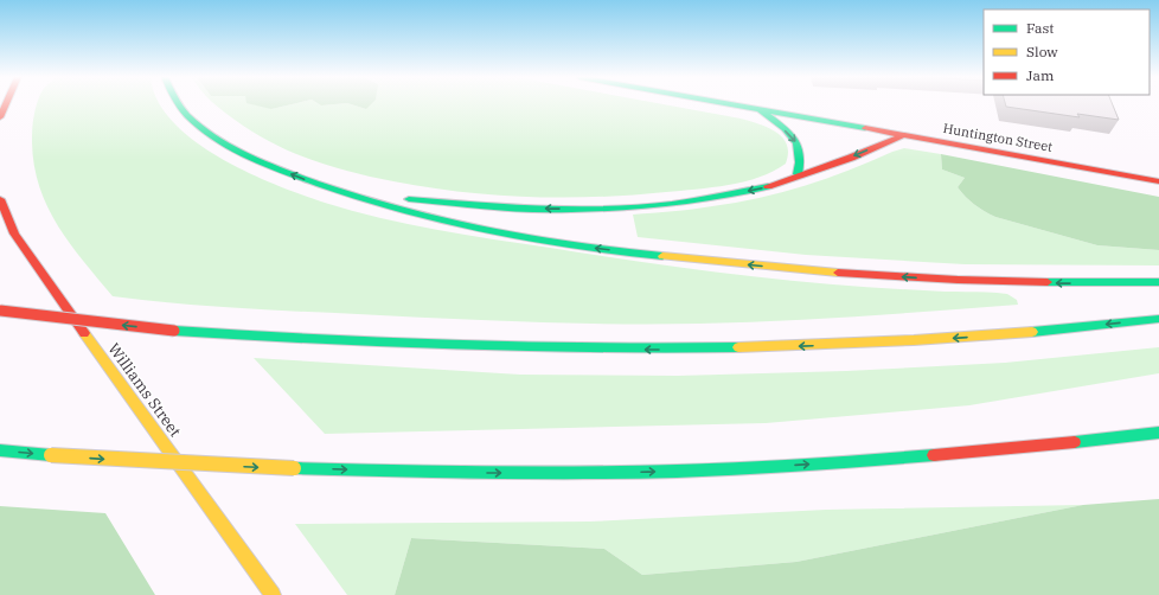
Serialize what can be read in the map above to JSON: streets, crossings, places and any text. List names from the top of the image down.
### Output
{
  "streets": {
    "main road": ["Huntington Street", "Williams Street"]
  },
  "legend": ["Fast", "Slow", "Jam"]
}
